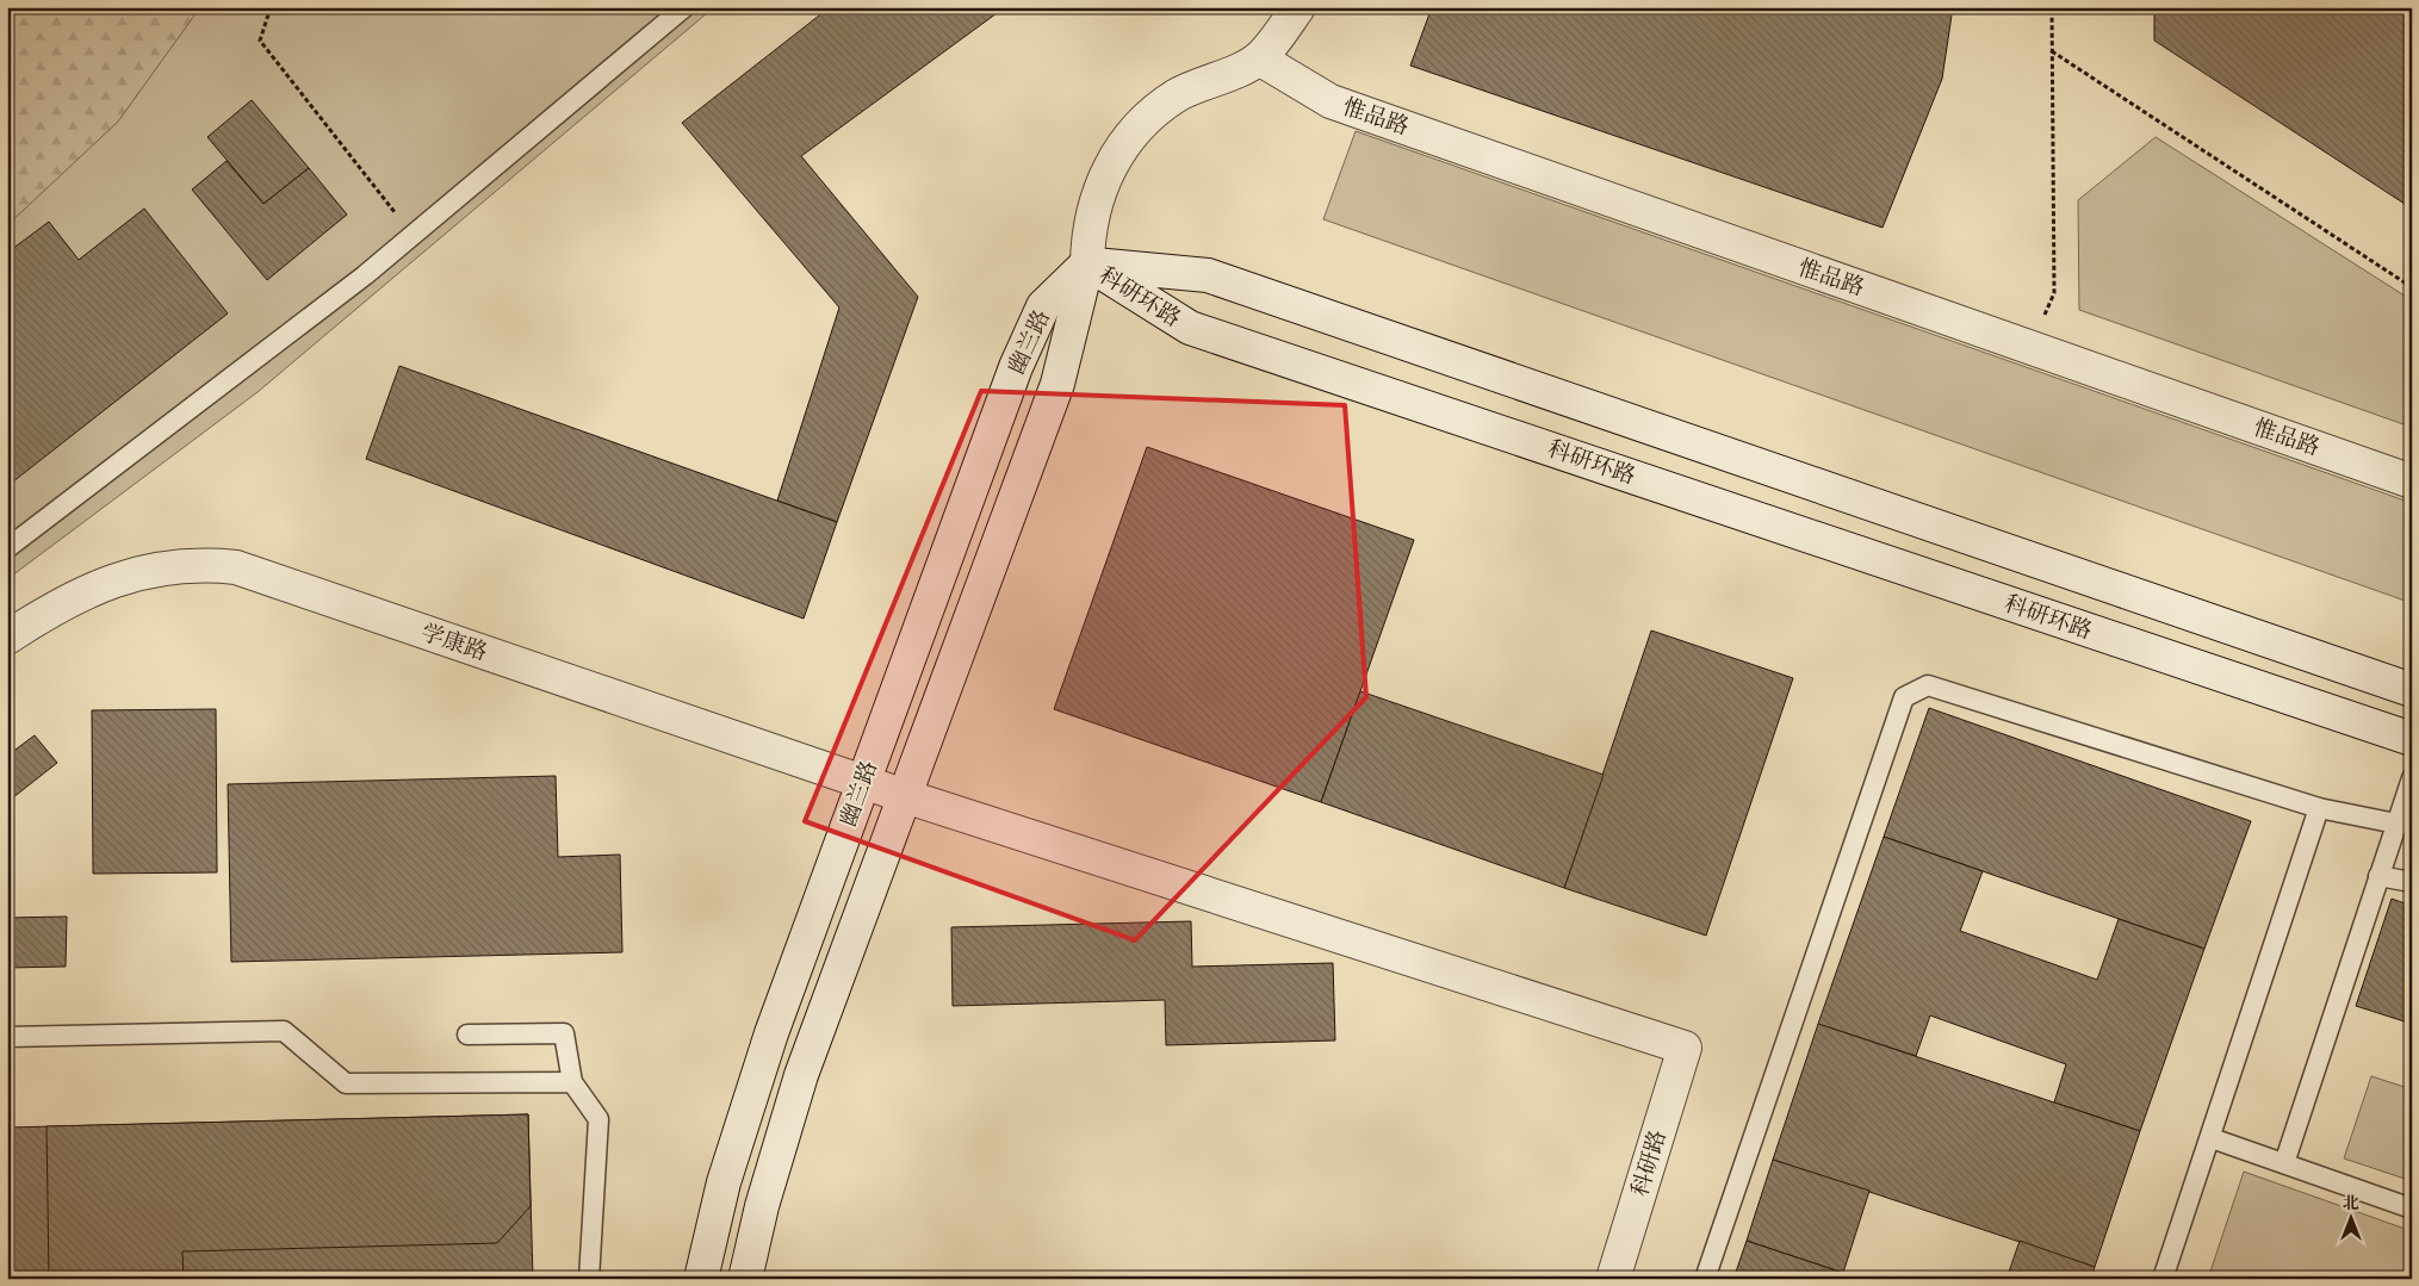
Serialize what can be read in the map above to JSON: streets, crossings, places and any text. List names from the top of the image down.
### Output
{
  "streets": {
    "street": [
      "惟品路",
      "科研环路",
      "幽兰路",
      "学康路",
      "科研路"
    ]
  },
  "crossings": [
    ["科研环路", "幽兰路"],
    ["幽兰路", "学康路"],
    ["学康路", "科研路"]
  ],
  "north": "top"
}
